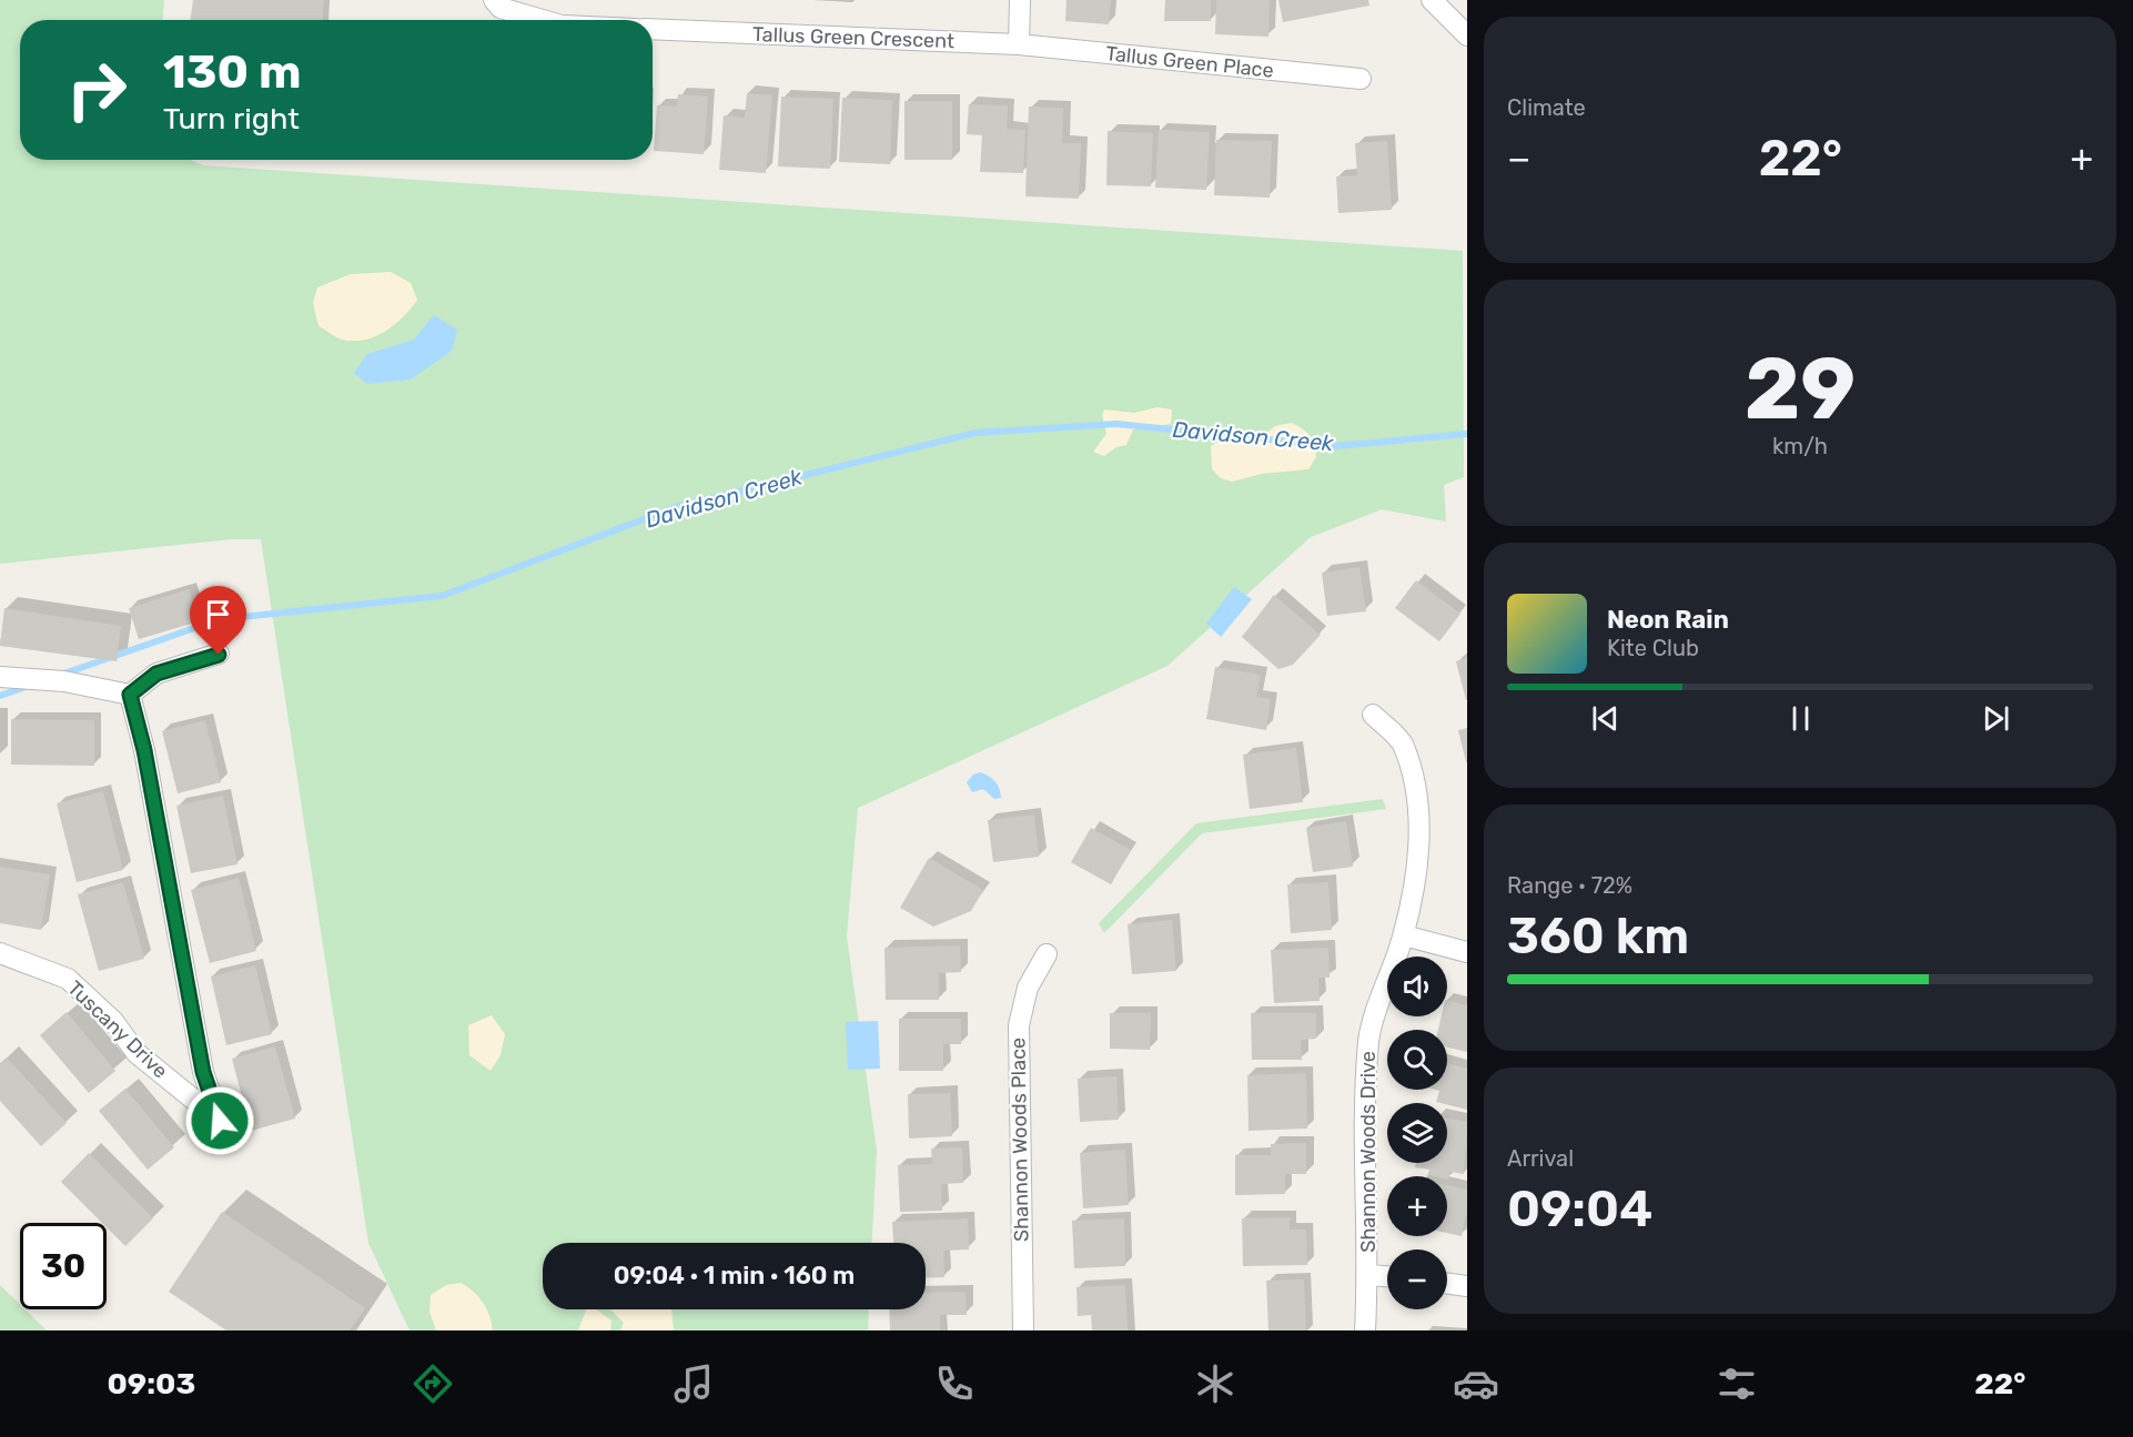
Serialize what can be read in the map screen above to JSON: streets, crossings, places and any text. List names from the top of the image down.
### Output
{
  "streets": {
    "street": [
      "Tallus Green Crescent",
      "Tallus Green Place",
      "Tuscany Drive",
      "Shannon Woods Place",
      "Shannon Woods Drive"
    ]
  },
  "crossings": [
    ["Tallus Green Crescent", "Tallus Green Place"]
  ],
  "water": ["Davidson Creek"],
  "page": {
    "tile": [
      "Climate",
      ["29", "km/h"],
      ["Range · 72%", "360 km"],
      ["Arrival", "09:04"]
    ],
    "turn": ["130 m", "Turn right"],
    "heat": ["−", "22°", "+"],
    "song": ["Neon Rain", "Kite Club"],
    "map_buttons": ["+", "−"],
    "limit": "30",
    "trip": "09:04 · 1 min · 160 m",
    "tabs": ["09:03", "22°"]
  }
}
